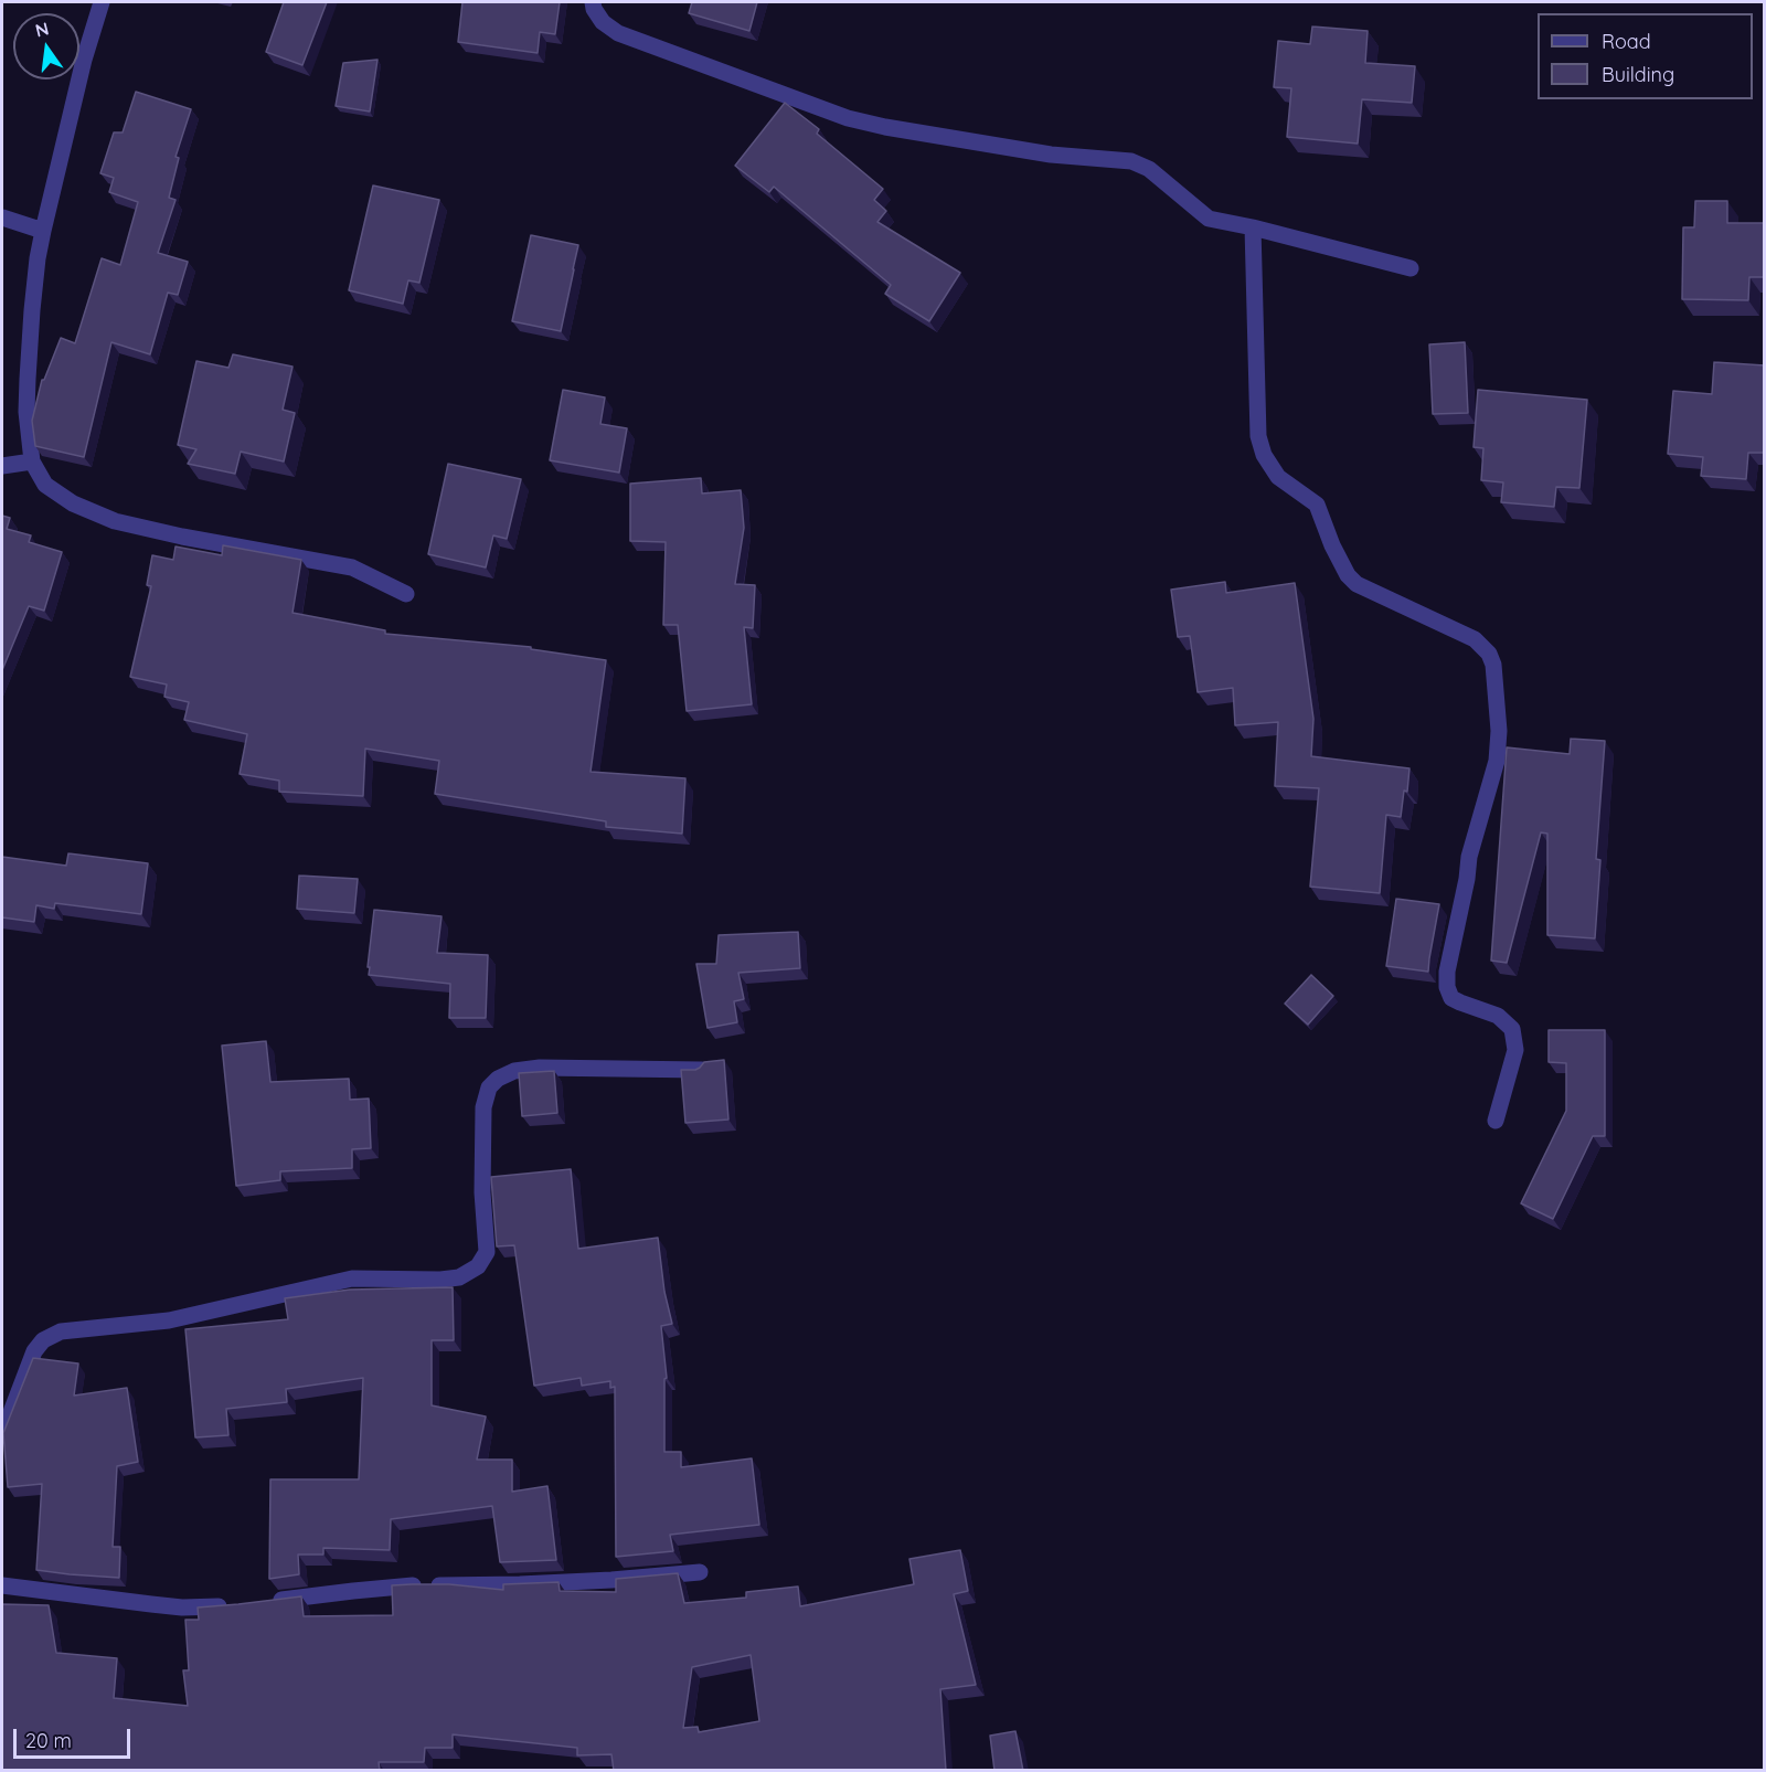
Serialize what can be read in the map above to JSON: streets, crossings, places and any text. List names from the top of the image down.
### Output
{
  "legend": ["Road", "Building"],
  "scale_bar": "20 m",
  "north": "top"
}
